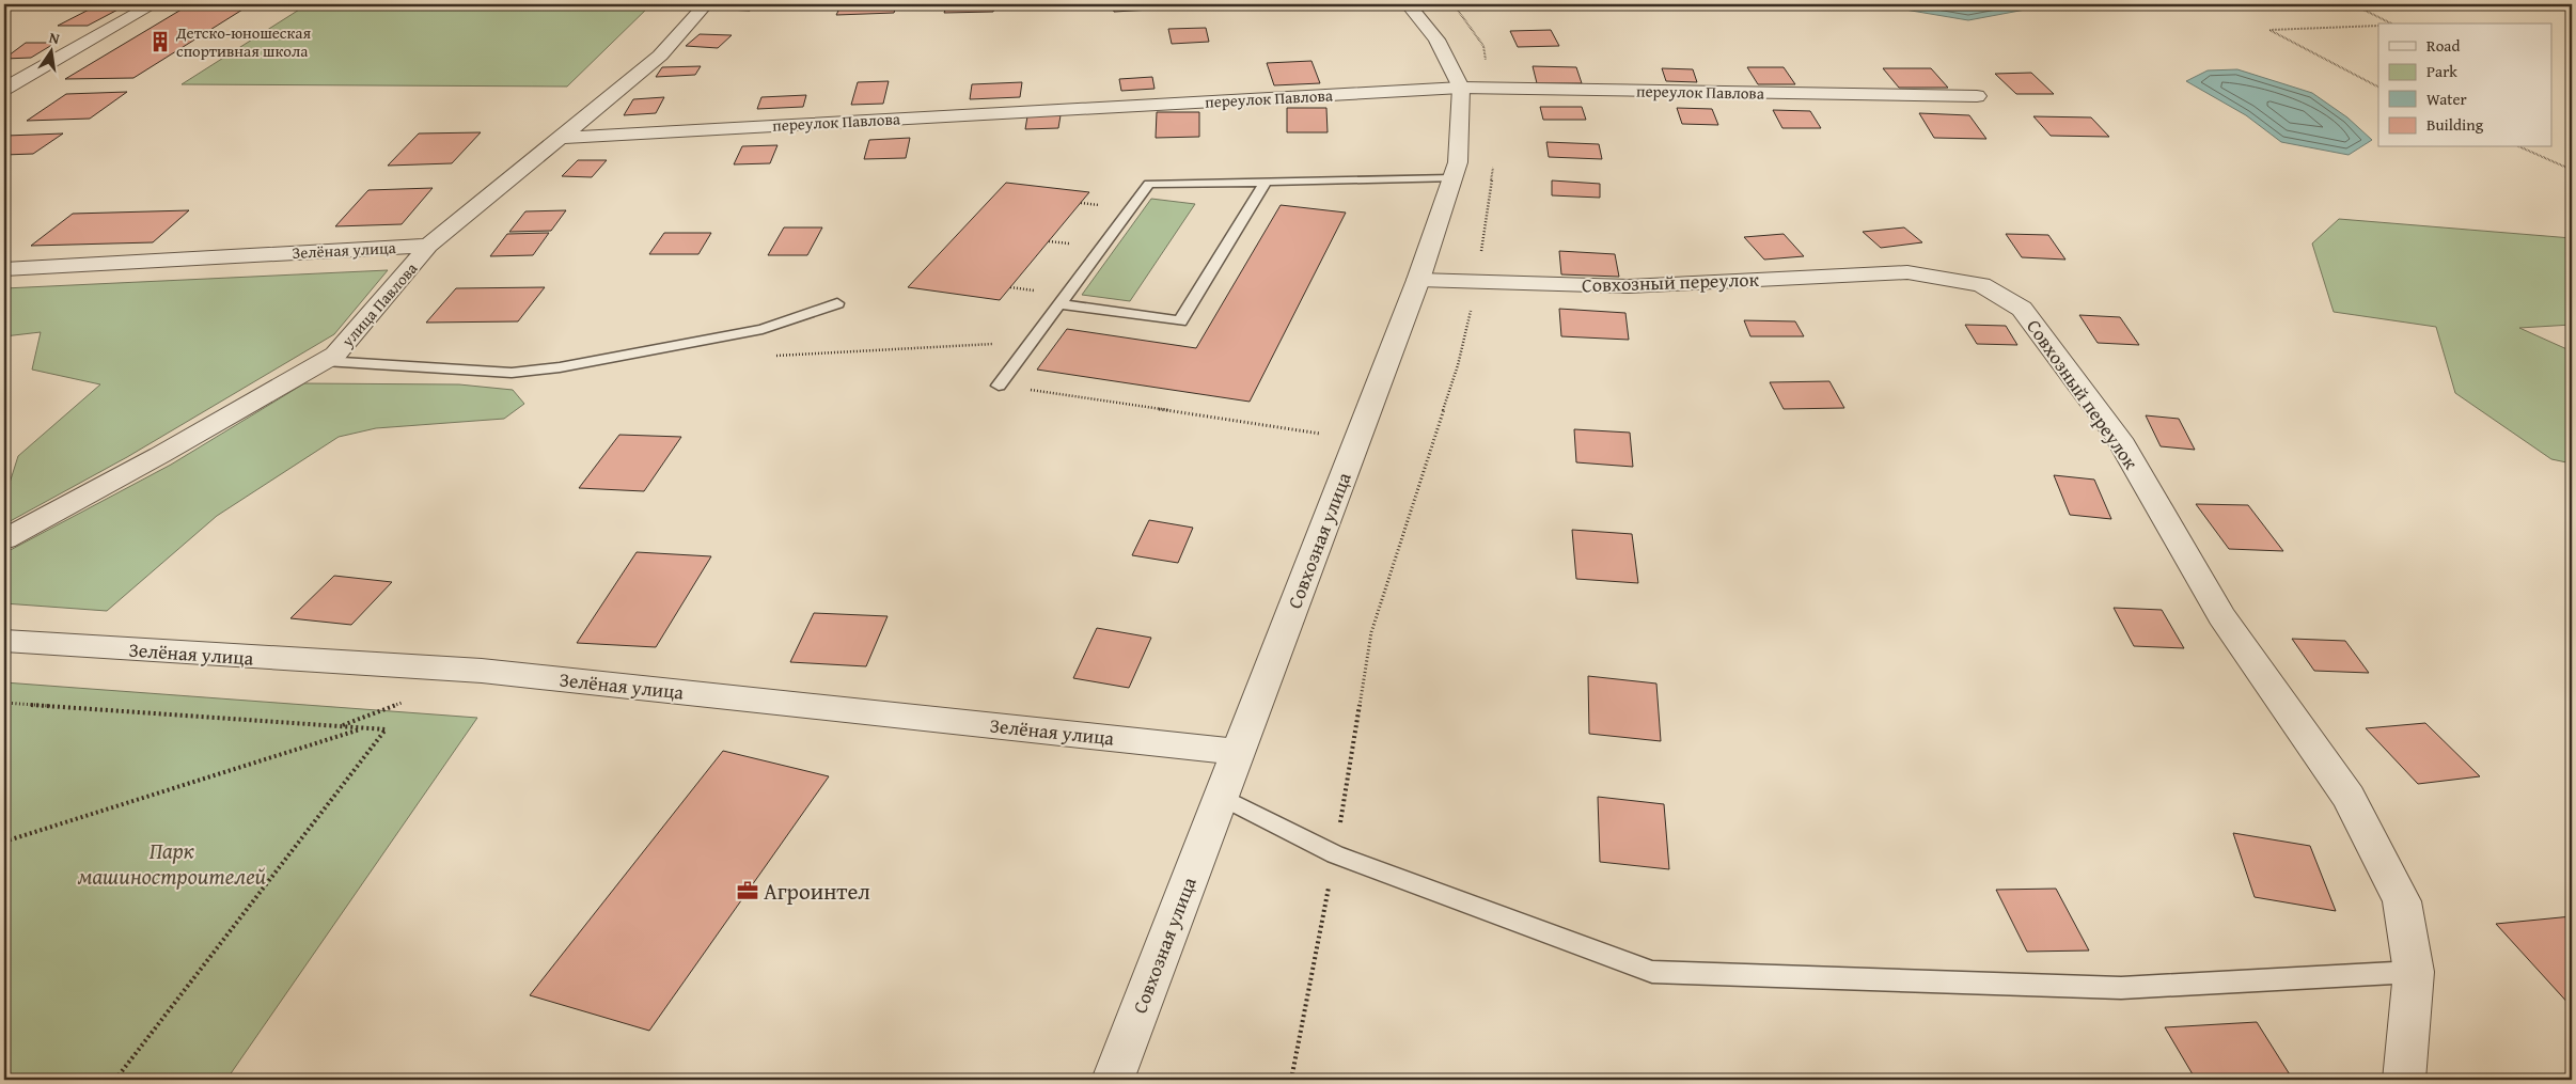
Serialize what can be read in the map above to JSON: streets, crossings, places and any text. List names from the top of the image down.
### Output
{
  "streets": {
    "street": [
      "переулок Павлова",
      "Зелёная улица",
      "Совхозный переулок",
      "улица Павлова",
      "Совхозная улица"
    ]
  },
  "crossings": [
    ["переулок Павлова", "улица Павлова"],
    ["переулок Павлова", "Совхозная улица"],
    ["Зелёная улица", "улица Павлова"],
    ["Зелёная улица", "Совхозная улица"],
    ["Совхозный переулок", "Совхозная улица"]
  ],
  "parks": ["Парк машиностроителей"],
  "places": {
    "building": ["Детско-юношеская спортивная школа"],
    "office": ["Агроинтел"]
  },
  "legend": [
    "Road",
    "Park",
    "Water",
    "Building"
  ],
  "north": "top"
}
